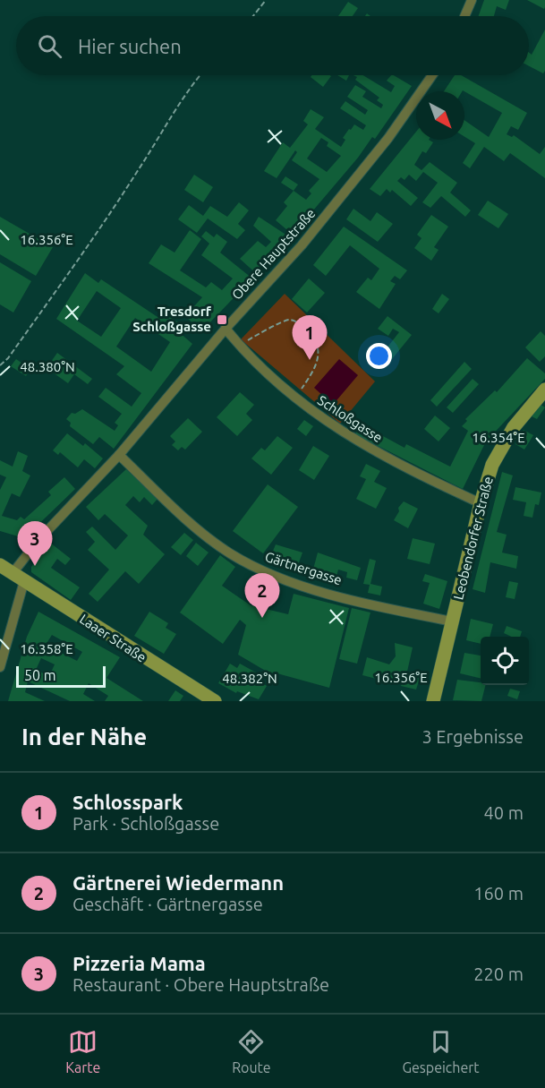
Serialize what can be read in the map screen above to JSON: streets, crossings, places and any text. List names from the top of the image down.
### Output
{
  "streets": {
    "street": [
      "Obere Hauptstraße",
      "Schloßgasse",
      "Leobendorfer Straße",
      "Gärtnergasse",
      "Laaer Straße"
    ]
  },
  "crossings": [
    ["Obere Hauptstraße", "Schloßgasse"],
    ["Obere Hauptstraße", "Gärtnergasse"],
    ["Obere Hauptstraße", "Laaer Straße"],
    ["Schloßgasse", "Leobendorfer Straße"],
    ["Leobendorfer Straße", "Gärtnergasse"]
  ],
  "places": {
    "transit": ["Tresdorf Schloßgasse"]
  },
  "scale_bar": "50 m",
  "north": "bottom right",
  "page": {
    "search": "Hier suchen",
    "pins": ["1", "3", "2"],
    "scale": "50 m",
    "heading": ["In der Nähe", "3 Ergebnisse"],
    "list": [
      {
        "mark": "1",
        "name": "Schlosspark",
        "note": "Park · Schloßgasse",
        "value": "40 m"
      },
      {
        "mark": "2",
        "name": "Gärtnerei Wiedermann",
        "note": "Geschäft · Gärtnergasse",
        "value": "160 m"
      },
      {
        "mark": "3",
        "name": "Pizzeria Mama",
        "note": "Restaurant · Obere Hauptstraße",
        "value": "220 m"
      }
    ],
    "nav": ["Karte", "Route", "Gespeichert"]
  },
  "coordinates": [
    "16.356°E",
    "48.380°N",
    "16.354°E",
    "16.358°E",
    "48.382°N"
  ]
}
